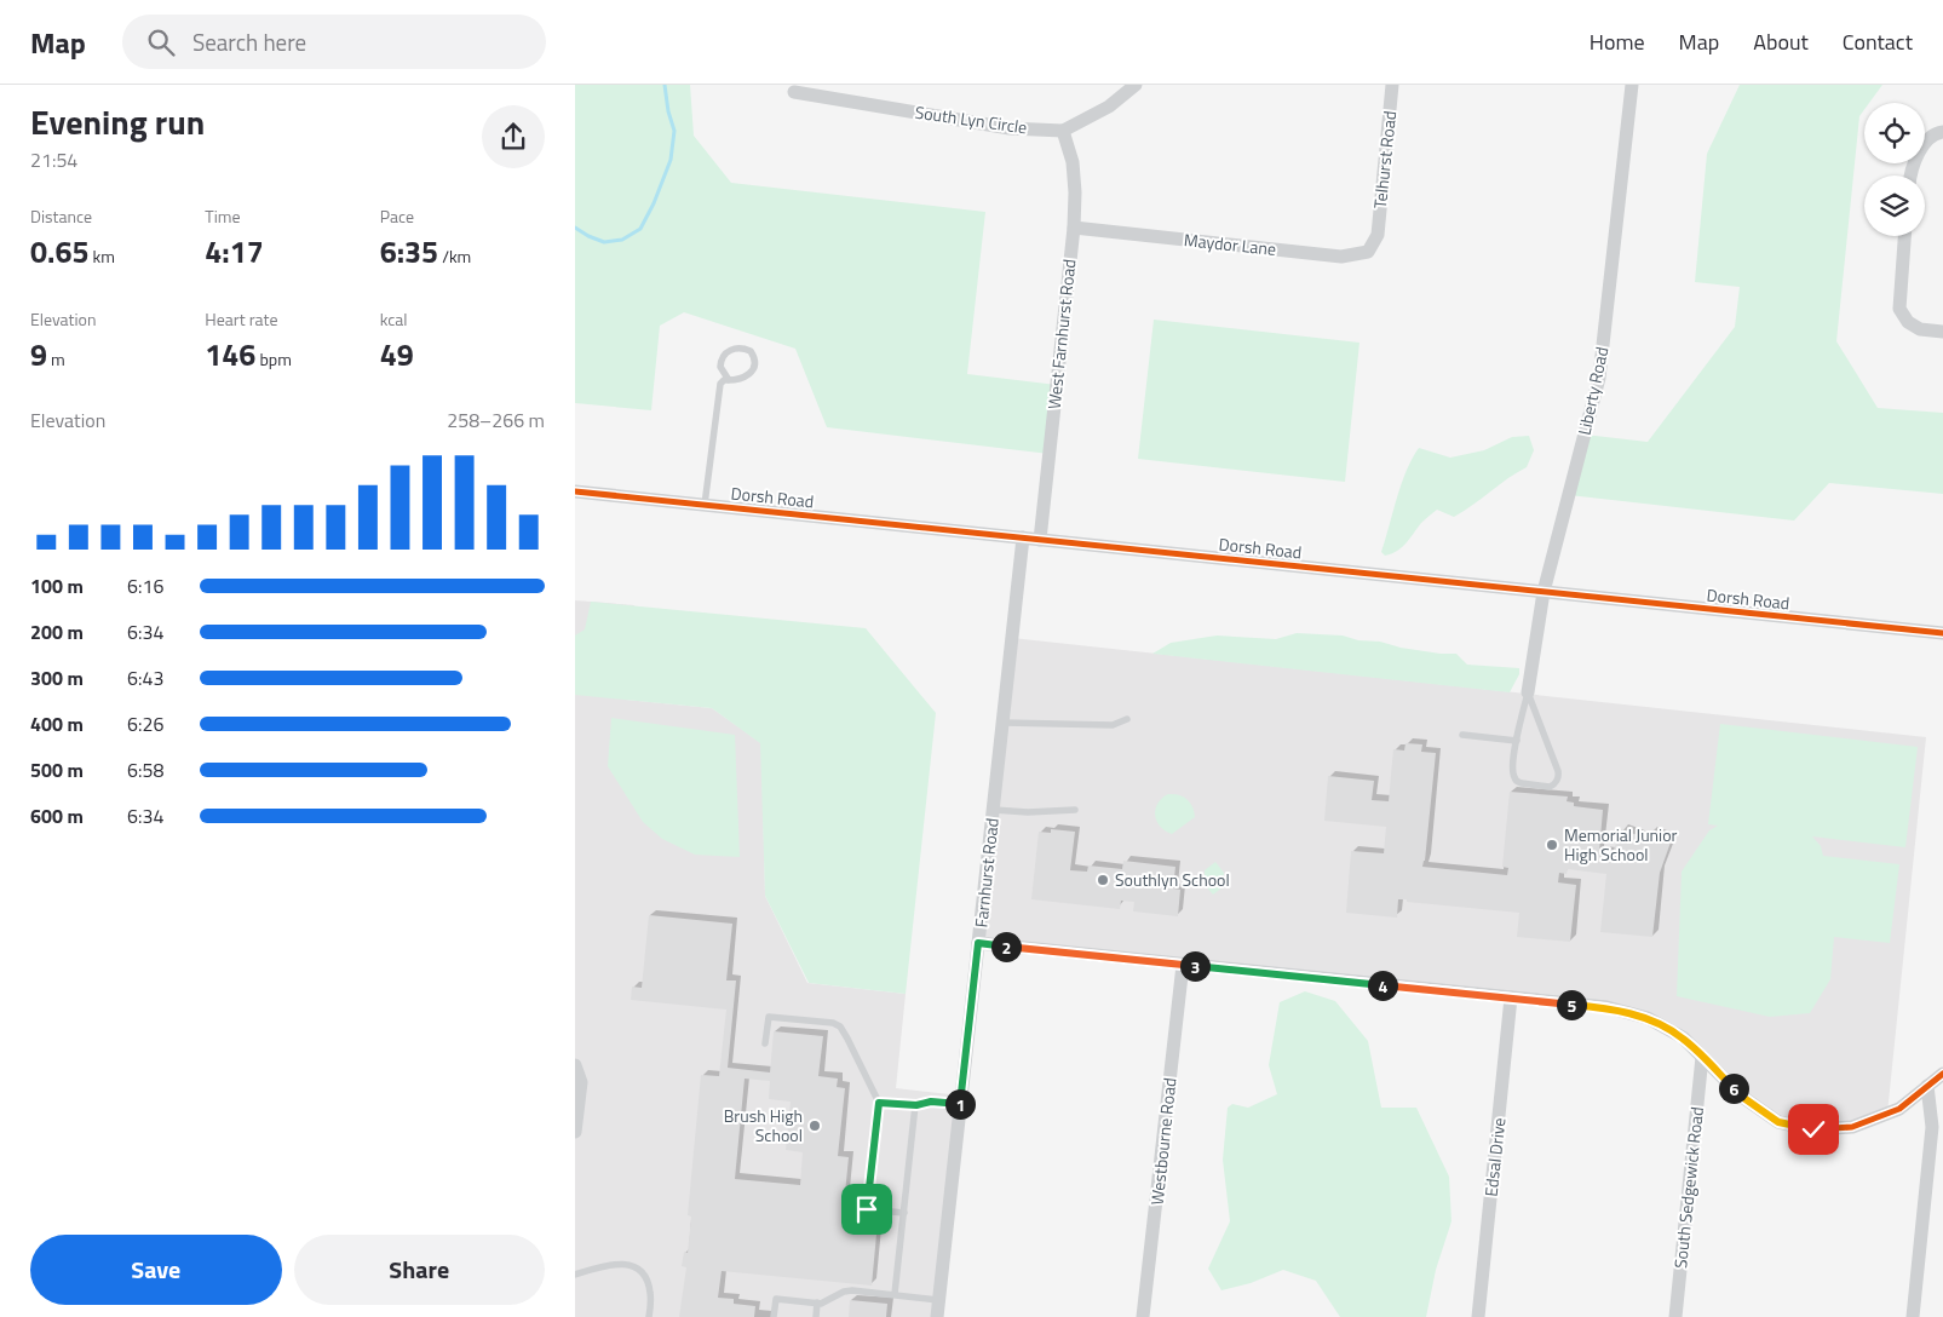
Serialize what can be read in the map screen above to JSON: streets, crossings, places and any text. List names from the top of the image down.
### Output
{
  "streets": {
    "street": [
      "South Lyn Circle",
      "Telhurst Road",
      "Maydor Lane",
      "West Farnhurst Road",
      "Liberty Road",
      "Dorsh Road",
      "Farnhurst Road",
      "Westbourne Road",
      "Edsal Drive",
      "South Sedgewick Road"
    ]
  },
  "crossings": [
    ["South Lyn Circle", "West Farnhurst Road"],
    ["Telhurst Road", "Maydor Lane"],
    ["Maydor Lane", "West Farnhurst Road"],
    ["West Farnhurst Road", "Dorsh Road"],
    ["Liberty Road", "Dorsh Road"],
    ["Dorsh Road", "Farnhurst Road"]
  ],
  "places": ["Memorial Junior High School", "Southlyn School", "Brush High School"],
  "page": {
    "header": "Map",
    "search": "Search here",
    "nav": [
      "Home",
      "Map",
      "About",
      "Contact"
    ],
    "heading": ["Evening run", "21:54"],
    "stats": [
      ["Distance", "0.65 km"],
      ["Time", "4:17"],
      ["Pace", "6:35 /km"],
      ["Elevation", "9 m"],
      ["Heart rate", "146 bpm"],
      ["kcal", "49"]
    ],
    "chart": ["Elevation", "258–266 m"],
    "list": [
      {
        "name": "100 m",
        "note": "6:16"
      },
      {
        "name": "200 m",
        "note": "6:34"
      },
      {
        "name": "300 m",
        "note": "6:43"
      },
      {
        "name": "400 m",
        "note": "6:26"
      },
      {
        "name": "500 m",
        "note": "6:58"
      },
      {
        "name": "600 m",
        "note": "6:34"
      }
    ],
    "pins": [
      "2",
      "3",
      "4",
      "5",
      "6",
      "1"
    ],
    "buttons": ["Save", "Share"]
  }
}
